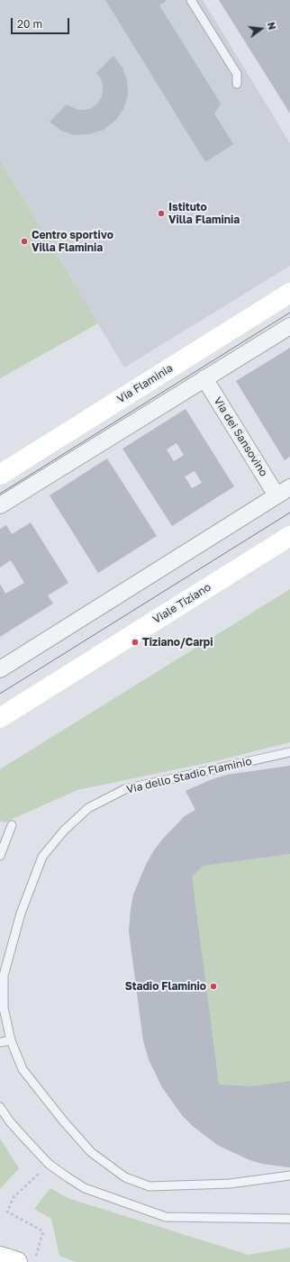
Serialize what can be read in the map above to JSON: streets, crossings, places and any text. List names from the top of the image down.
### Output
{
  "streets": {
    "street": ["Via Flaminia", "Via dei Sansovino", "Viale Tiziano"],
    "lane": ["Via dello Stadio Flaminio"]
  },
  "places": [
    "Istituto Villa Flaminia",
    "Centro sportivo Villa Flaminia",
    "Tiziano/Carpi",
    "Stadio Flaminio"
  ],
  "scale_bar": "20 m",
  "north": "right"
}
